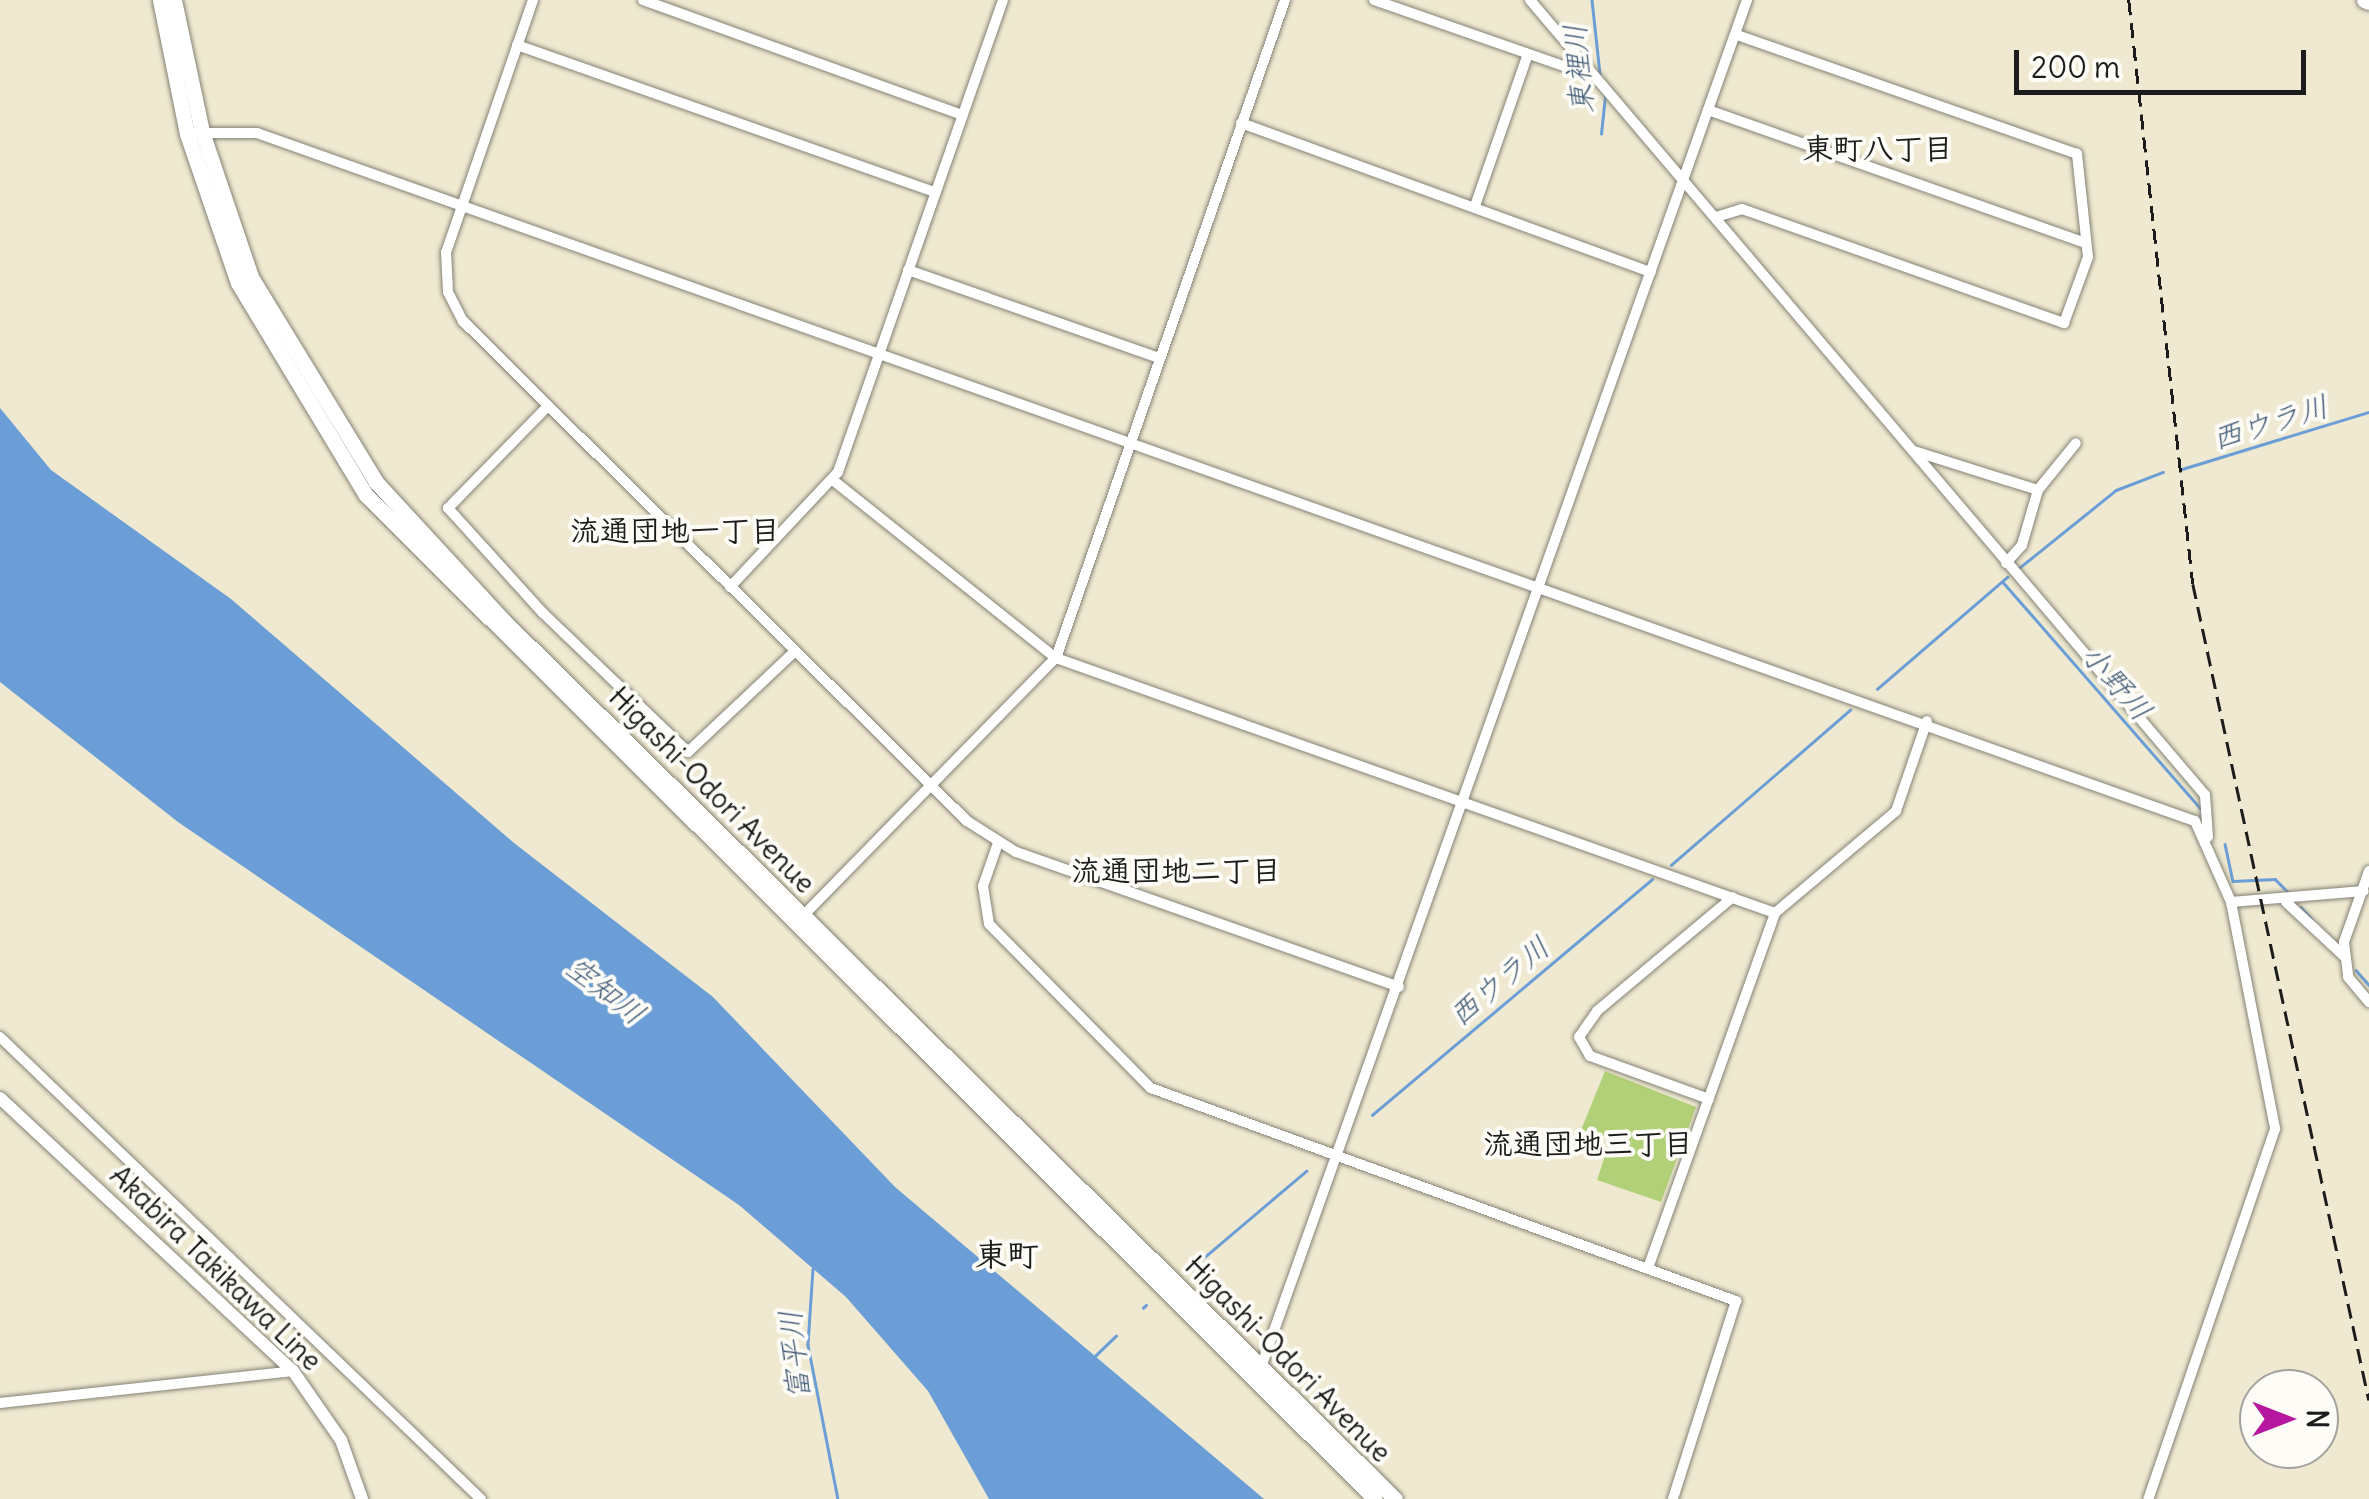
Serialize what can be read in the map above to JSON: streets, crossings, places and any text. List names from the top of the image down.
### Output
{
  "streets": {
    "highway": ["Higashi-Odori Avenue"],
    "main road": ["Akabira Takikawa Line"]
  },
  "districts": [
    "東町八丁目",
    "流通団地一丁目",
    "流通団地二丁目",
    "流通団地三丁目",
    "東町"
  ],
  "water": [
    "東裡川",
    "西ウラ川",
    "小野川",
    "空知川",
    "富平川"
  ],
  "scale_bar": "200 m",
  "north": "right"
}
